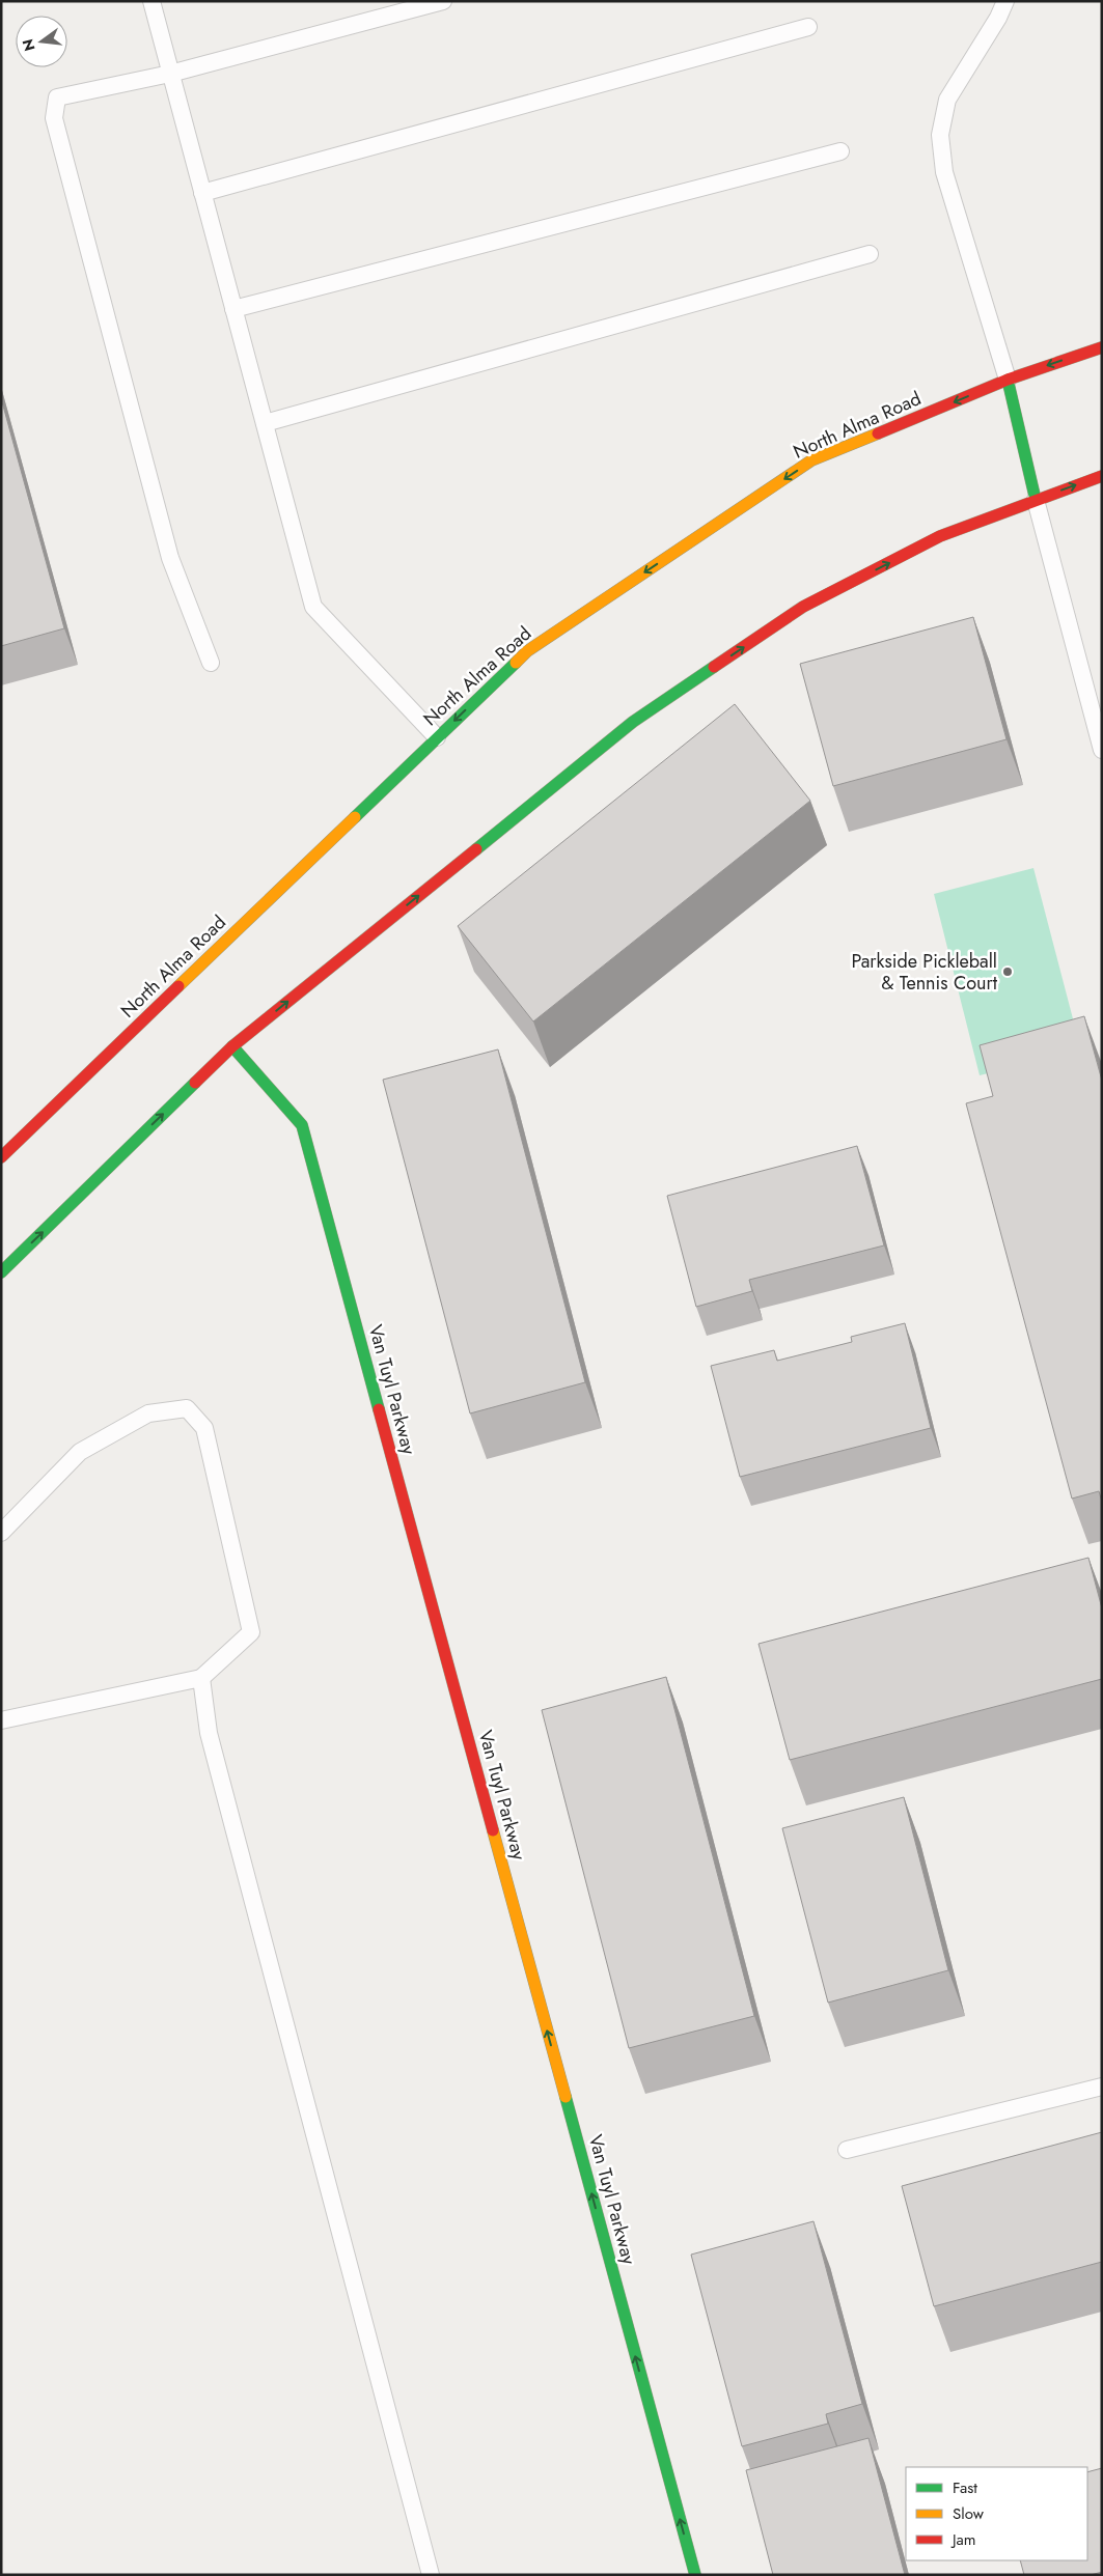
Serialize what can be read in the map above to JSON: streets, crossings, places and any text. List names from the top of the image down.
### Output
{
  "streets": {
    "main road": ["North Alma Road", "Van Tuyl Parkway"]
  },
  "one_way": ["North Alma Road", "Van Tuyl Parkway"],
  "places": ["Parkside Pickleball & Tennis Court"],
  "legend": ["Fast", "Slow", "Jam"],
  "north": "left"
}
